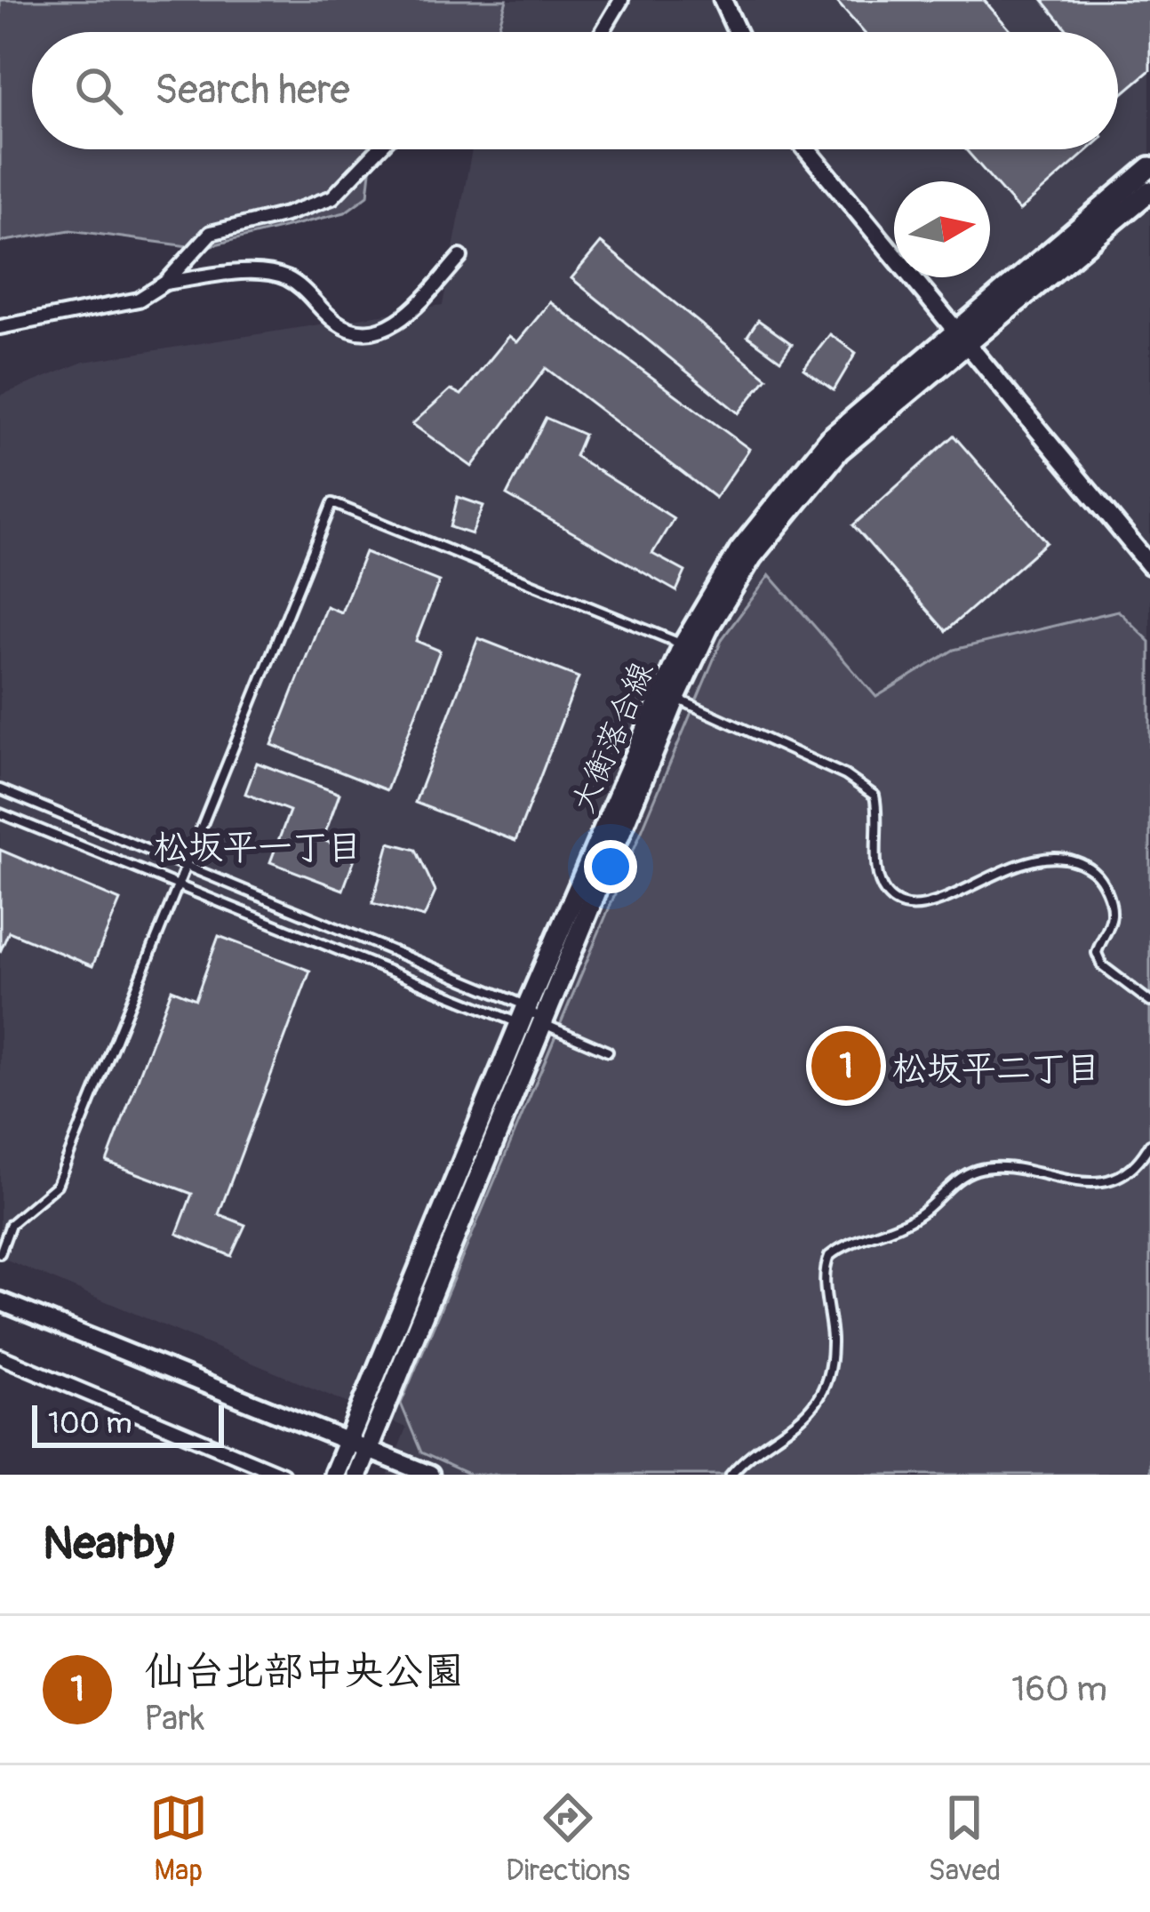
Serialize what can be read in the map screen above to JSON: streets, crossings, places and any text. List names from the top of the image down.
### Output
{
  "streets": {
    "main road": ["大衡落合線"]
  },
  "districts": ["松坂平一丁目", "松坂平二丁目"],
  "scale_bar": "100 m",
  "north": "right",
  "page": {
    "search": "Search here",
    "pins": "1",
    "scale": "100 m",
    "heading": "Nearby",
    "list": [
      {
        "mark": "1",
        "name": "仙台北部中央公園",
        "note": "Park",
        "value": "160 m"
      }
    ],
    "nav": ["Map", "Directions", "Saved"]
  }
}
